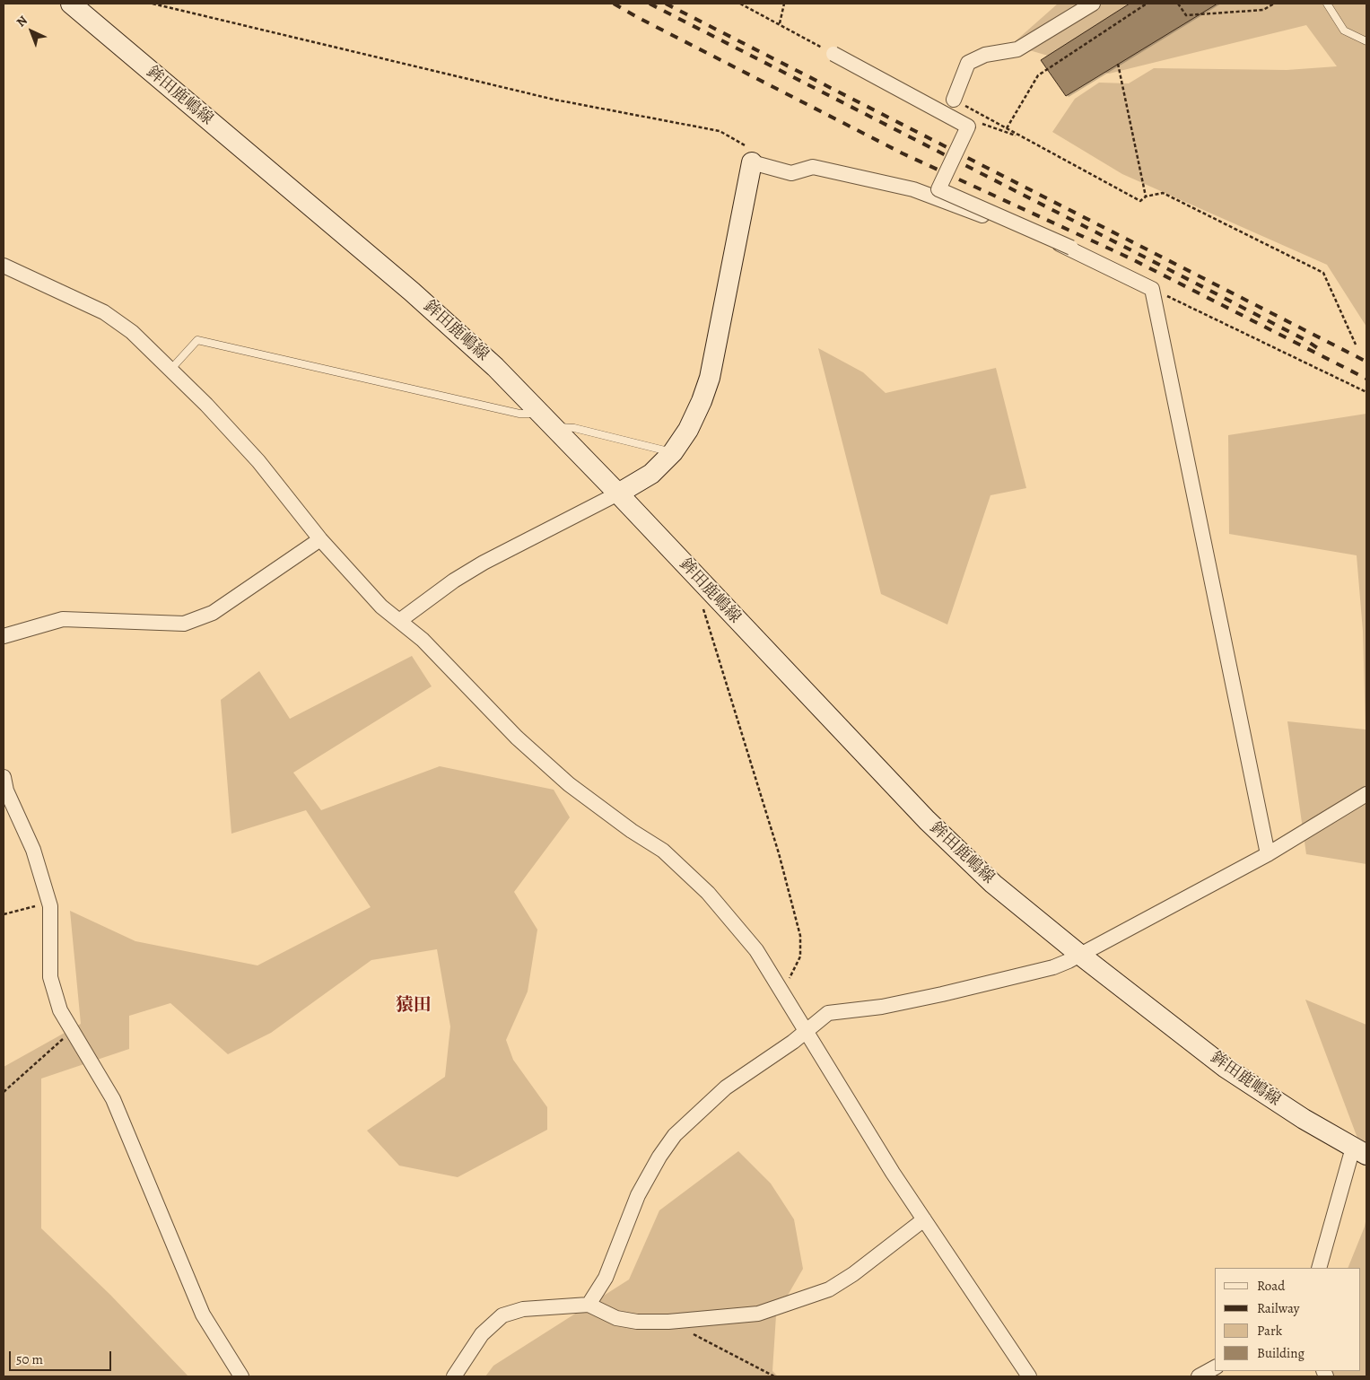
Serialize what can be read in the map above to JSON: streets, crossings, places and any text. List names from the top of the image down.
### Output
{
  "streets": {
    "main road": ["鉾田鹿嶋線"]
  },
  "districts": ["猿田"],
  "legend": [
    "Road",
    "Railway",
    "Park",
    "Building"
  ],
  "scale_bar": "50 m",
  "north": "top left"
}
